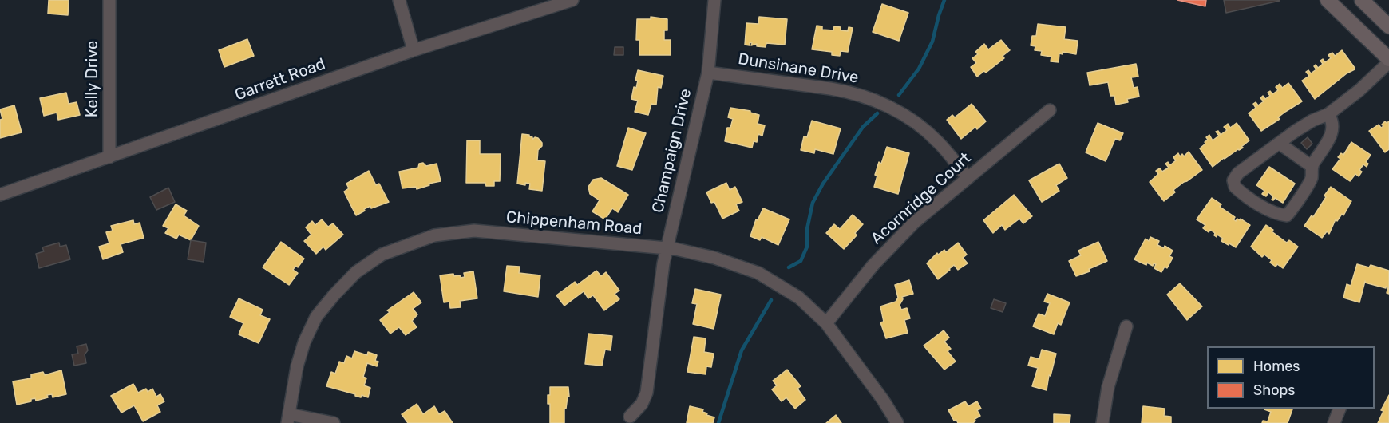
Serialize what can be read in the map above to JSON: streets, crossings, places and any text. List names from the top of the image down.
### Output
{
  "streets": {
    "street": [
      "Dunsinane Drive",
      "Kelly Drive",
      "Garrett Road",
      "Champaign Drive",
      "Acornridge Court",
      "Chippenham Road"
    ]
  },
  "crossings": [
    ["Dunsinane Drive", "Champaign Drive"],
    ["Dunsinane Drive", "Acornridge Court"],
    ["Kelly Drive", "Garrett Road"],
    ["Champaign Drive", "Chippenham Road"],
    ["Acornridge Court", "Chippenham Road"]
  ],
  "legend": ["Homes", "Shops"]
}
